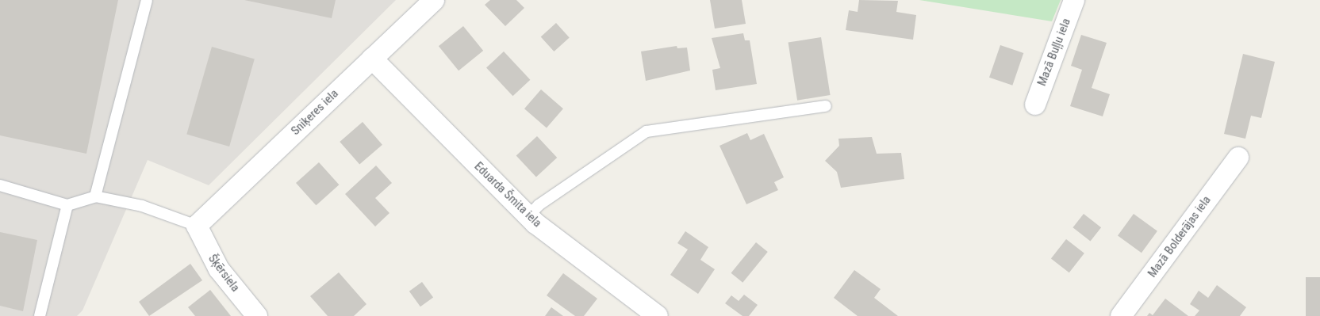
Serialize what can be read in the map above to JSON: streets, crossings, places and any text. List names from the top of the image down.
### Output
{
  "streets": {
    "street": [
      "Mazā Buļļu iela",
      "Sniķeres iela",
      "Eduarda Šmita iela",
      "Mazā Bolderājas iela",
      "Šķērsiela"
    ]
  },
  "crossings": [
    ["Sniķeres iela", "Eduarda Šmita iela"],
    ["Sniķeres iela", "Šķērsiela"]
  ]
}
